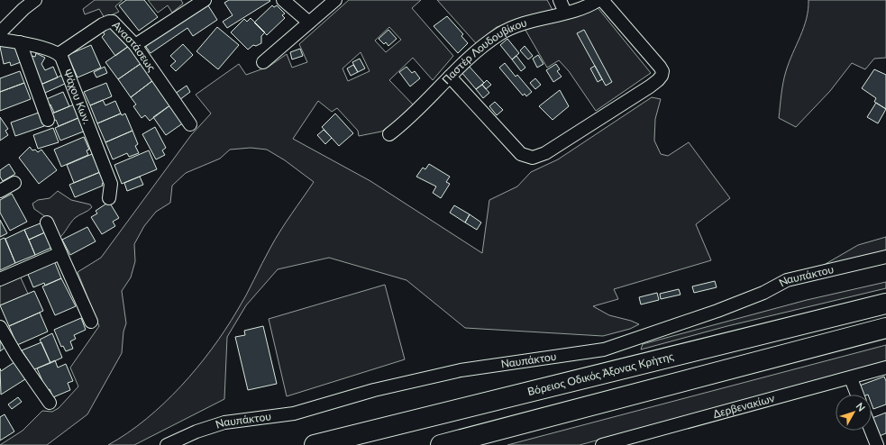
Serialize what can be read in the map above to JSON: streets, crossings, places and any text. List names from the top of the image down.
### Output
{
  "streets": {
    "highway": ["Βόρειος Οδικός Άξονας Κρήτης"],
    "street": [
      "Αναστάσεως",
      "Παστέρ Λουδουβίκου",
      "Ψάχου Κων.",
      "Ναυπάκτου",
      "Δερβενακίων"
    ]
  },
  "crossings": [
    ["Αναστάσεως", "Ψάχου Κων."]
  ],
  "north": "top right"
}
